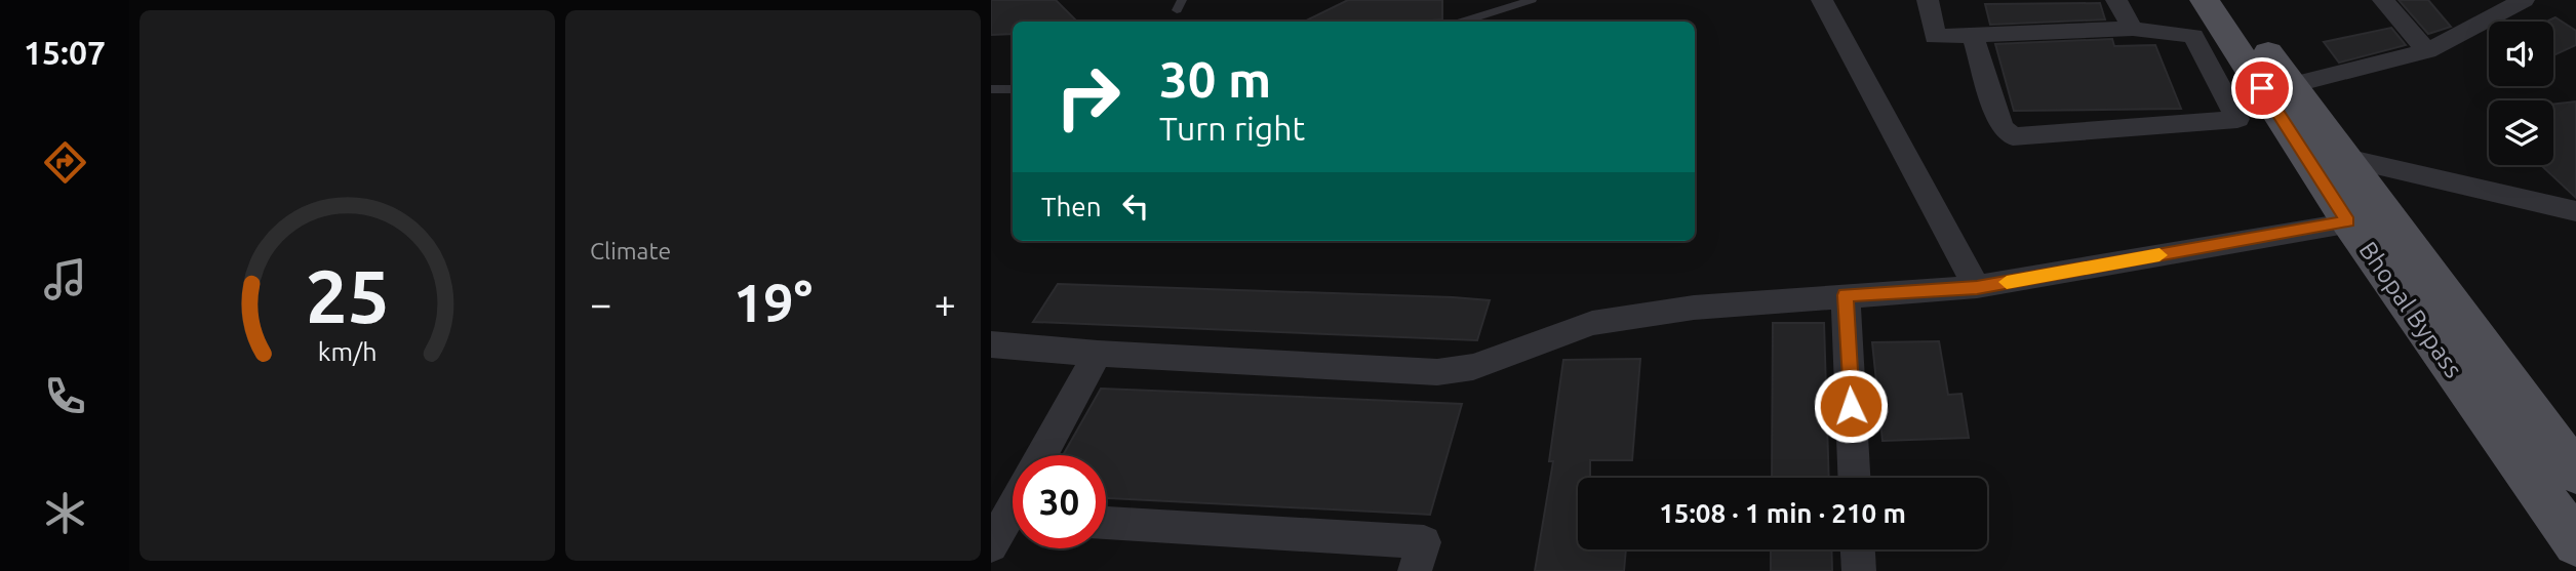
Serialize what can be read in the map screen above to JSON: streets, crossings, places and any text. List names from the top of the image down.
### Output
{
  "streets": {
    "main road": ["Bhopal Bypass"]
  },
  "page": {
    "tabs": "15:07",
    "tile": "Climate",
    "turn": ["30 m", "Turn right"],
    "then": "Then",
    "heat": ["−", "19°", "+"],
    "limit": "30",
    "trip": "15:08 · 1 min · 210 m",
    "gauge": ["25", "km/h"]
  }
}
